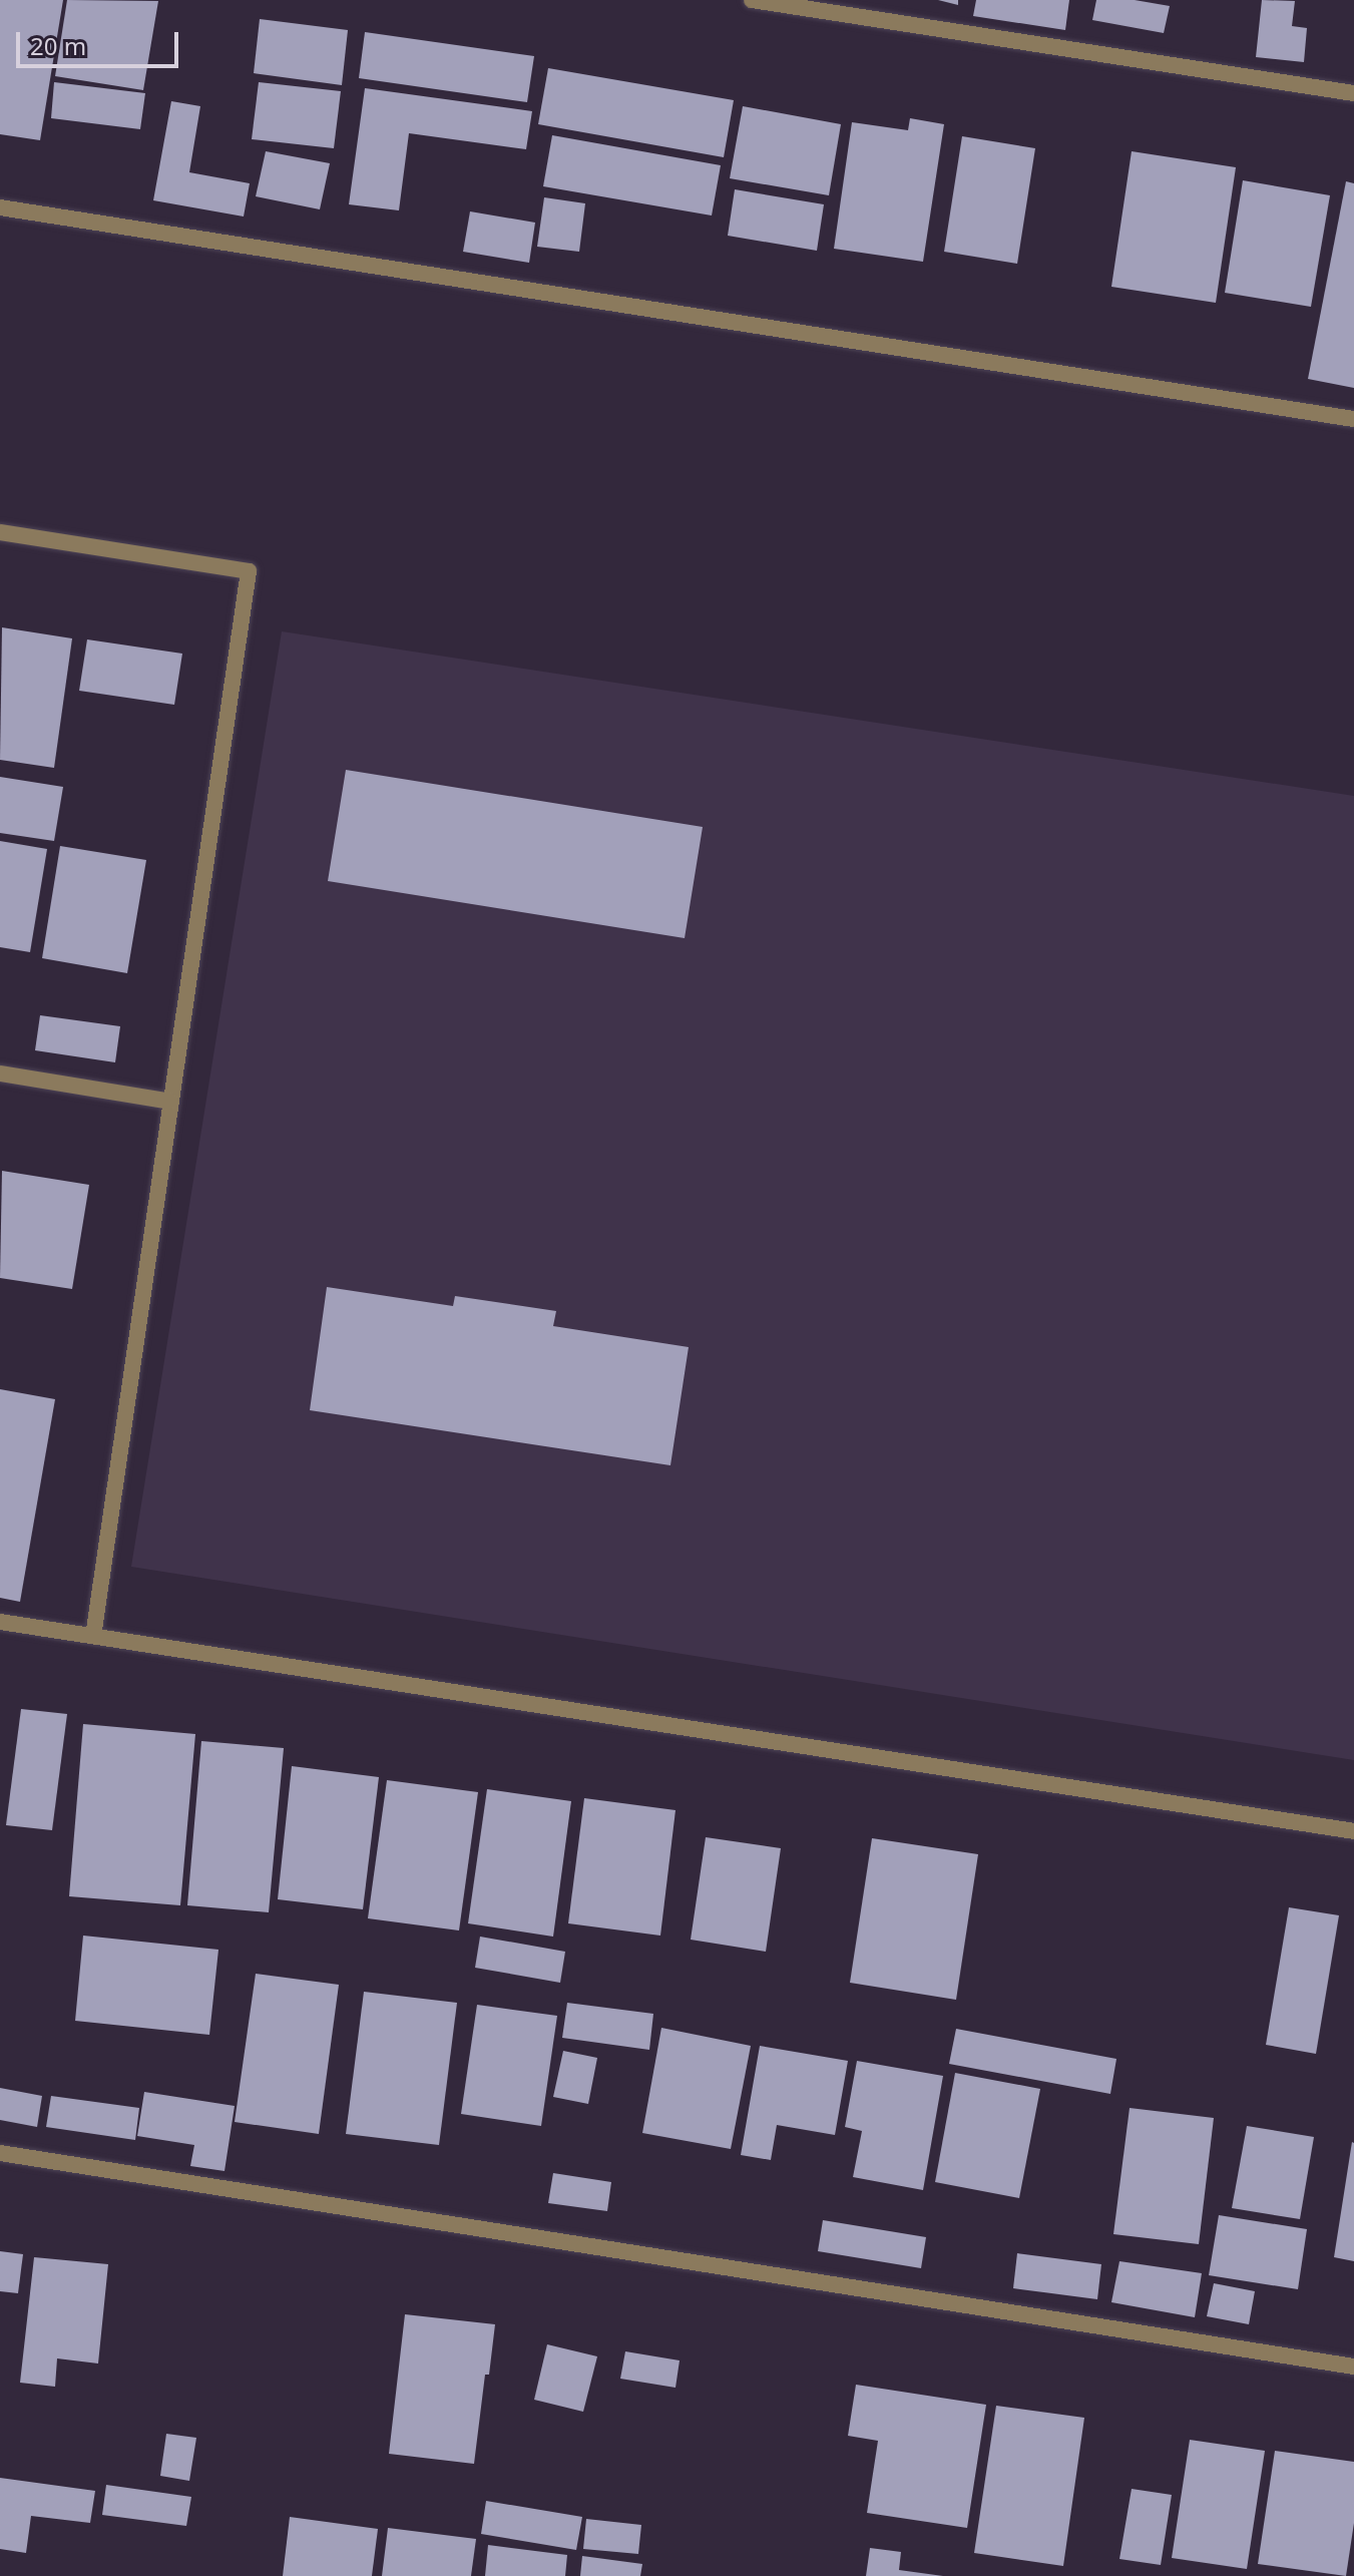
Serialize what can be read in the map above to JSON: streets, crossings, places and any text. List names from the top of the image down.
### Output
{
  "scale_bar": "20 m"
}
